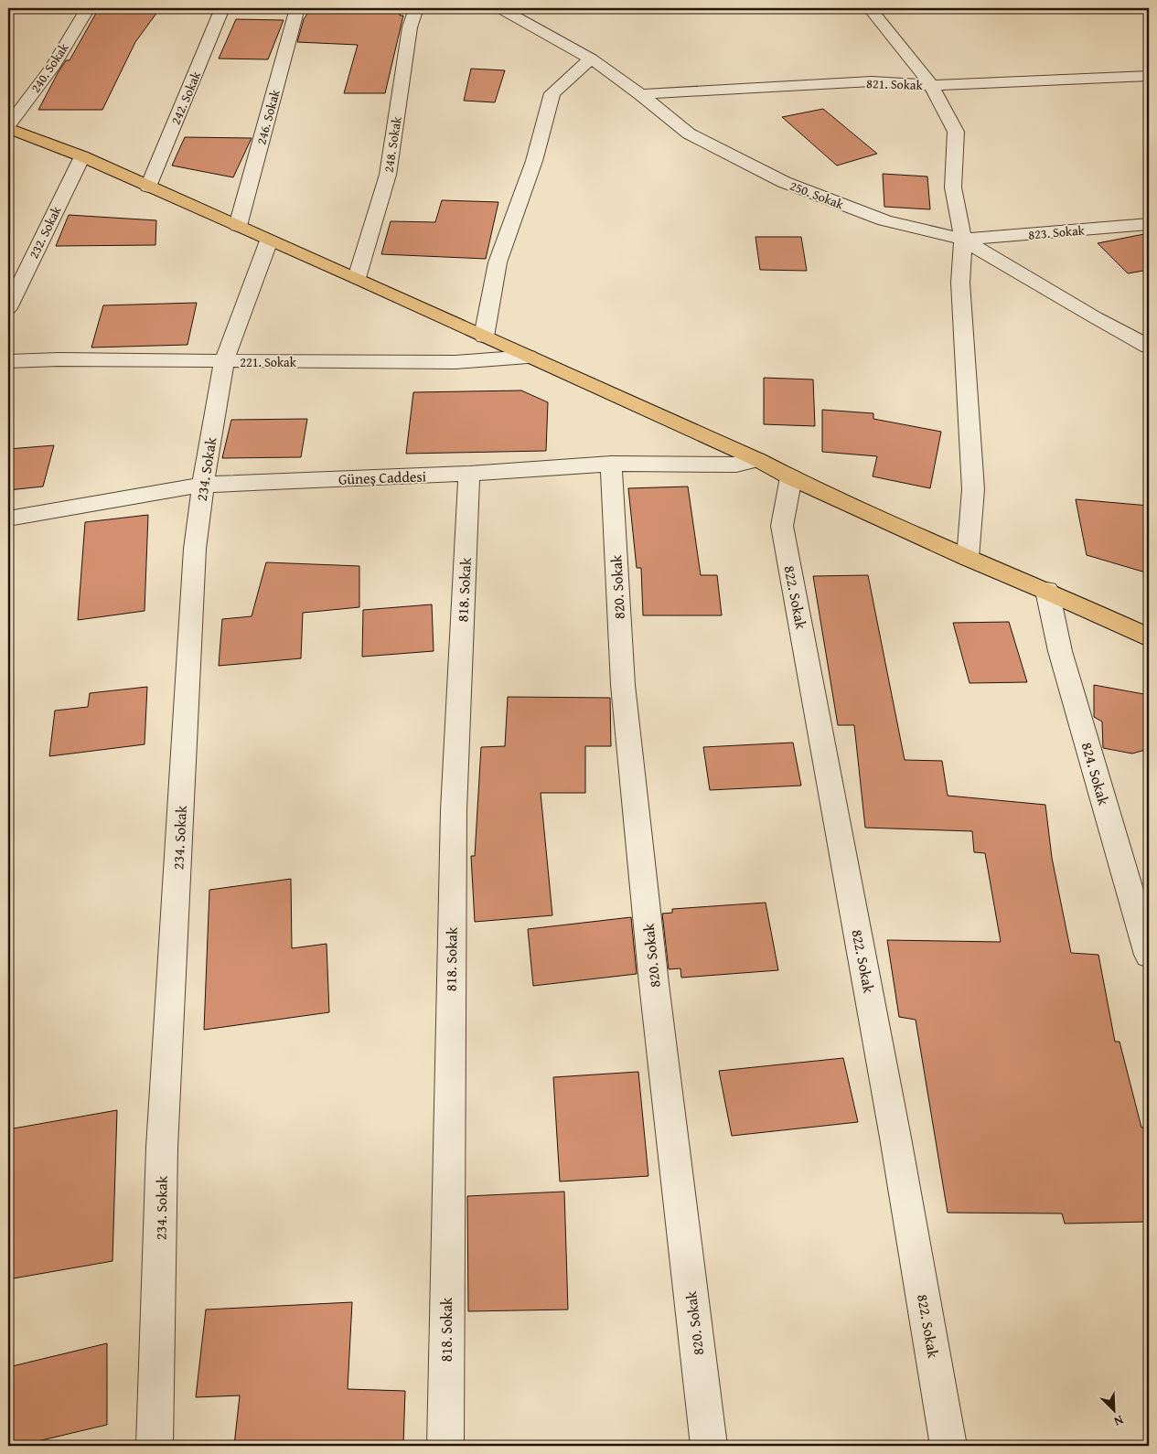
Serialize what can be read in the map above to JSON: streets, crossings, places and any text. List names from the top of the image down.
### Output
{
  "streets": {
    "street": [
      "240. Sokak",
      "821. Sokak",
      "242. Sokak",
      "246. Sokak",
      "248. Sokak",
      "250. Sokak",
      "232. Sokak",
      "823. Sokak",
      "221. Sokak",
      "234. Sokak",
      "Güneş Caddesi",
      "820. Sokak",
      "818. Sokak",
      "822. Sokak",
      "824. Sokak"
    ]
  },
  "crossings": [
    ["821. Sokak", "250. Sokak"],
    ["250. Sokak", "823. Sokak"],
    ["221. Sokak", "234. Sokak"],
    ["234. Sokak", "Güneş Caddesi"],
    ["Güneş Caddesi", "820. Sokak"],
    ["Güneş Caddesi", "818. Sokak"]
  ],
  "north": "bottom right"
}
